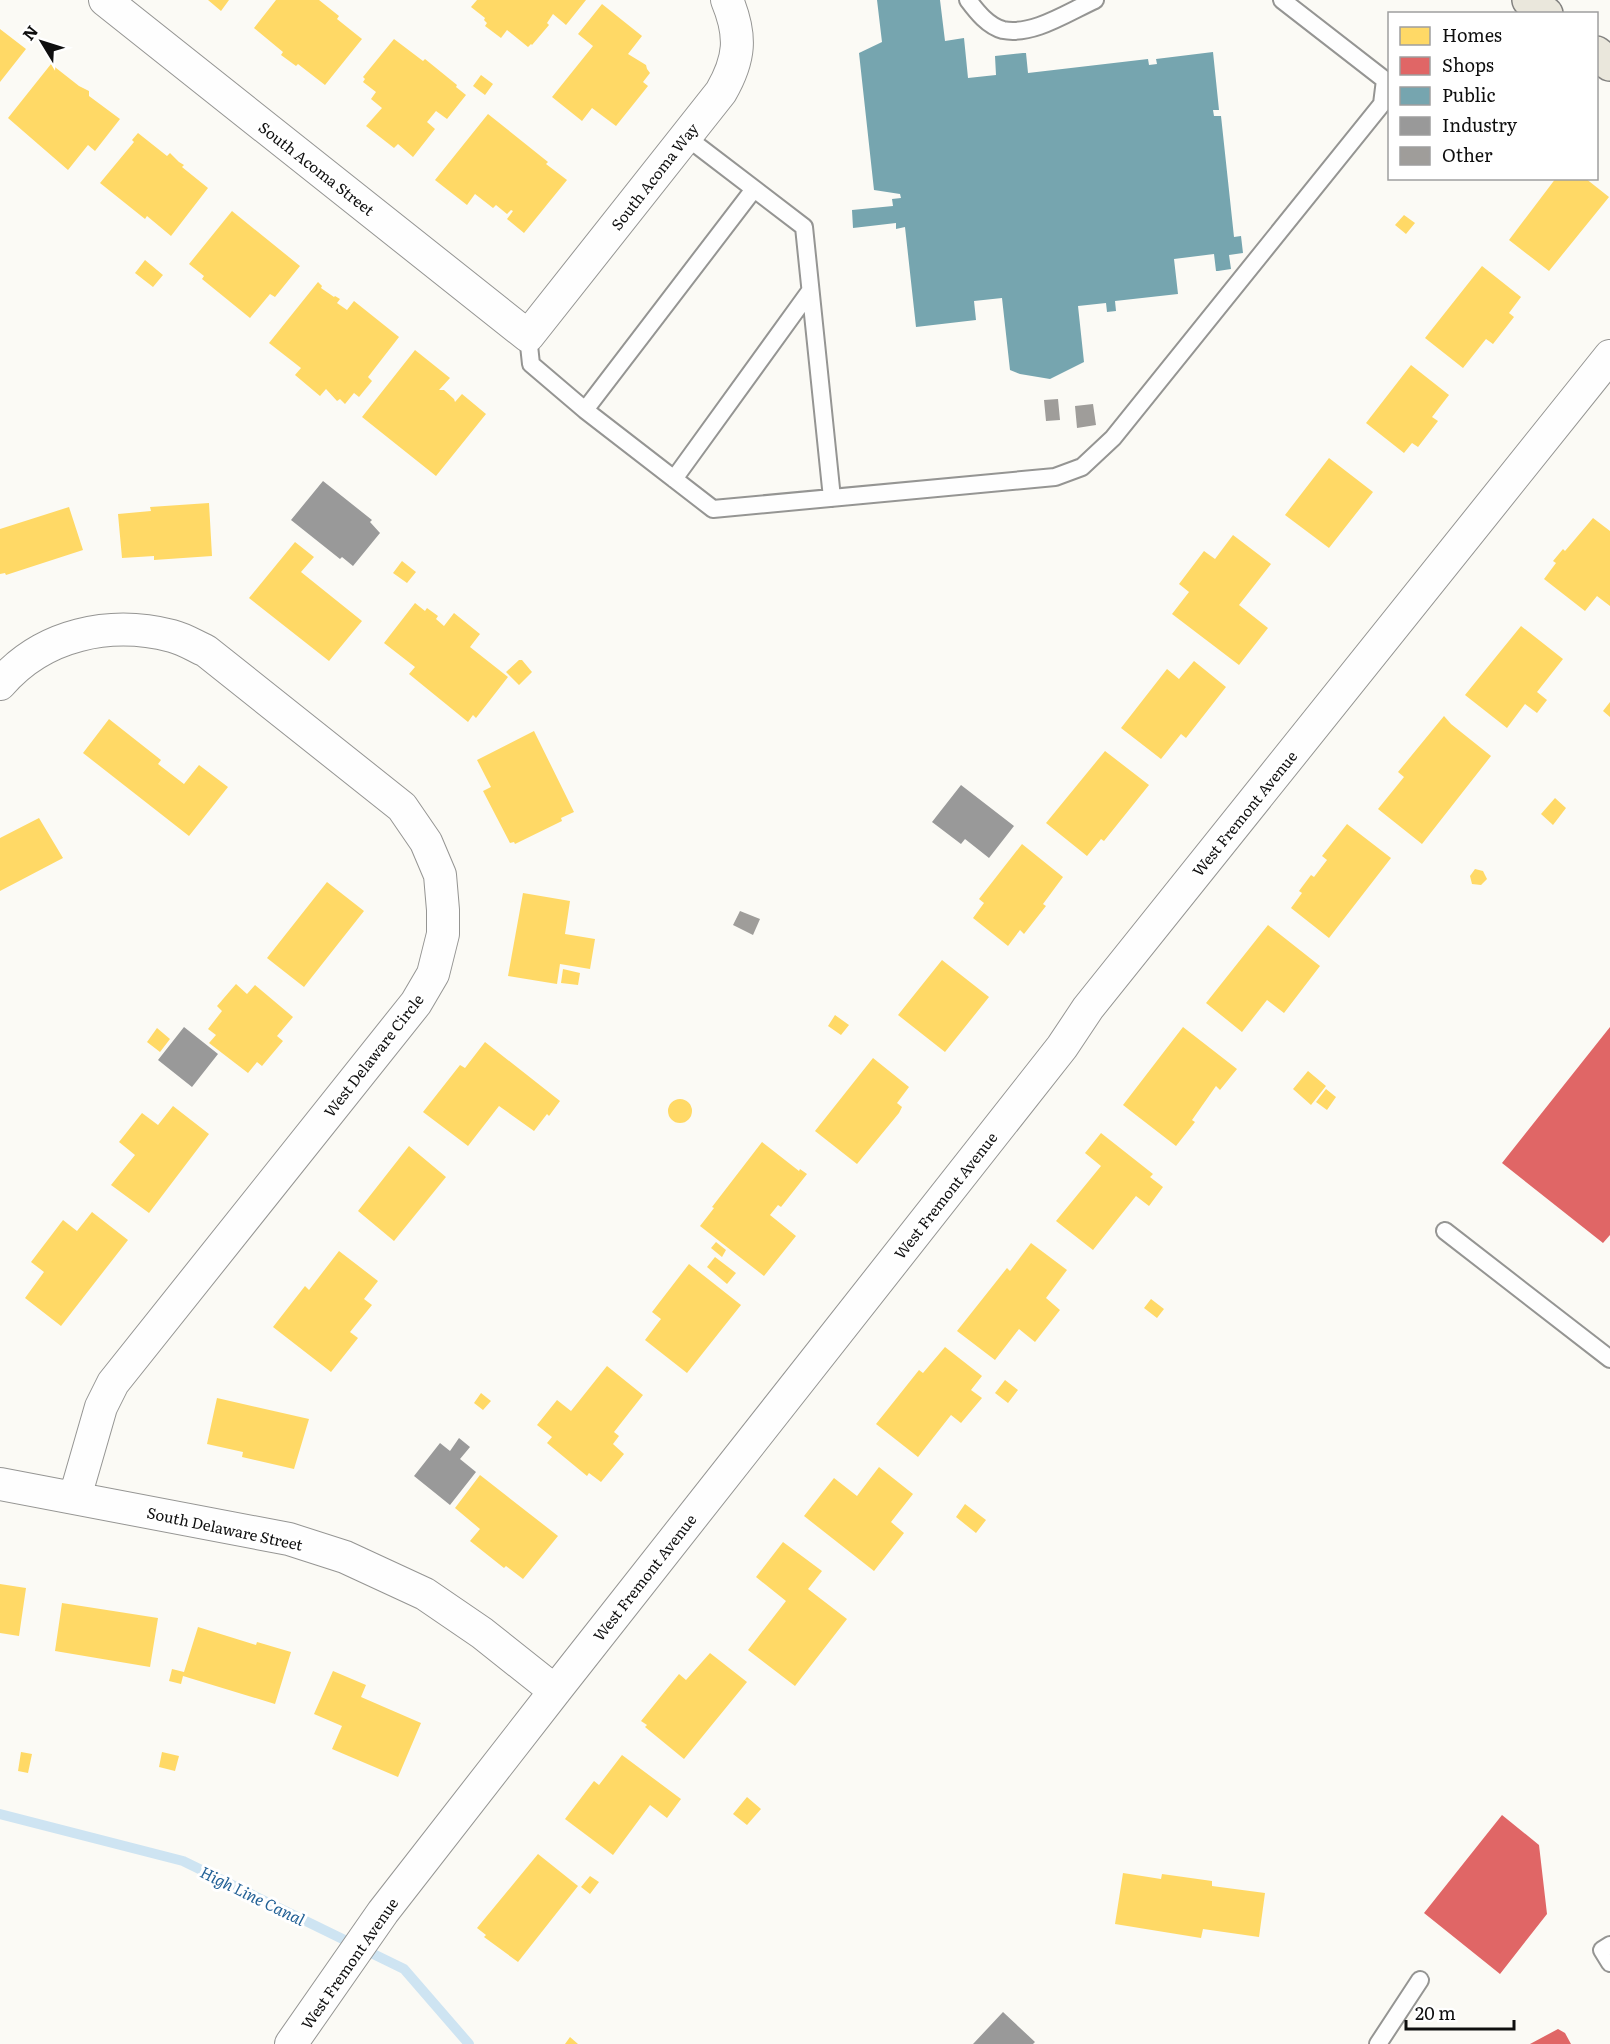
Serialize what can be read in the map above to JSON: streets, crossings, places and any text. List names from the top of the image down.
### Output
{
  "streets": {
    "street": [
      "South Acoma Street",
      "South Acoma Way",
      "West Fremont Avenue",
      "West Delaware Circle",
      "South Delaware Street"
    ]
  },
  "crossings": [
    ["South Acoma Street", "South Acoma Way"],
    ["West Fremont Avenue", "South Delaware Street"],
    ["West Delaware Circle", "South Delaware Street"]
  ],
  "water": ["High Line Canal"],
  "legend": [
    "Homes",
    "Shops",
    "Public",
    "Industry",
    "Other"
  ],
  "scale_bar": "20 m",
  "north": "top left"
}
